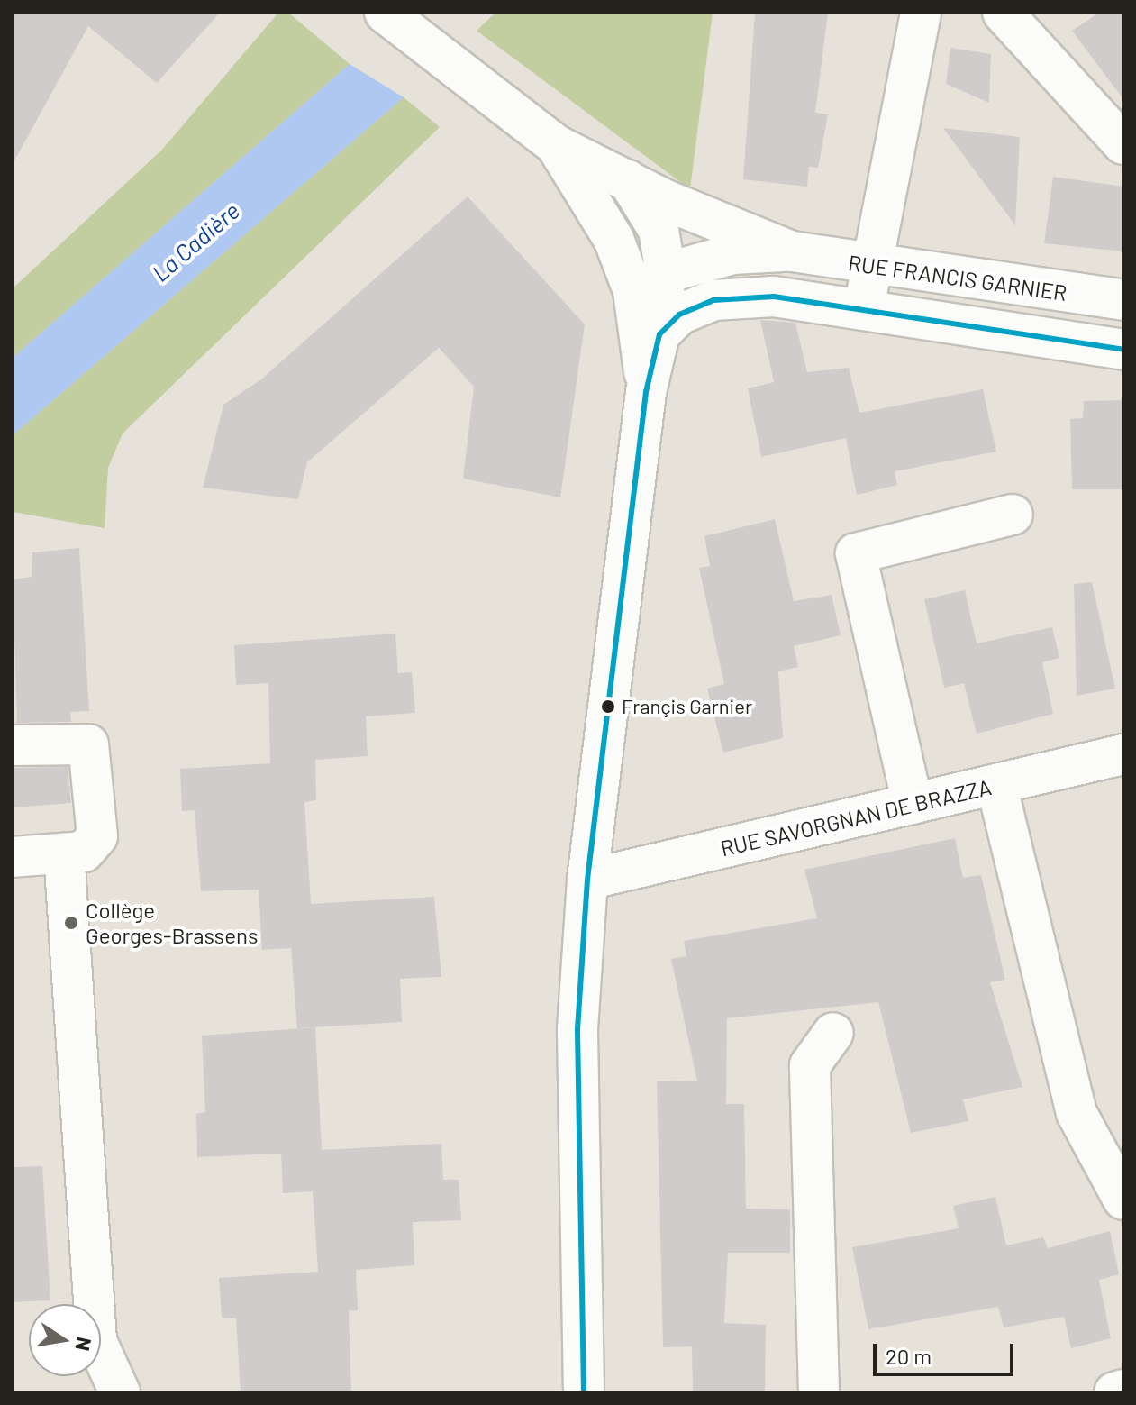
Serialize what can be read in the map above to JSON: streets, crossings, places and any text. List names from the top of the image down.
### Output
{
  "streets": {
    "street": ["RUE FRANCIS GARNIER", "RUE SAVORGNAN DE BRAZZA"]
  },
  "water": ["La Cadière"],
  "places": ["Françis Garnier", "Collège Georges-Brassens"],
  "scale_bar": "20 m",
  "north": "right"
}
